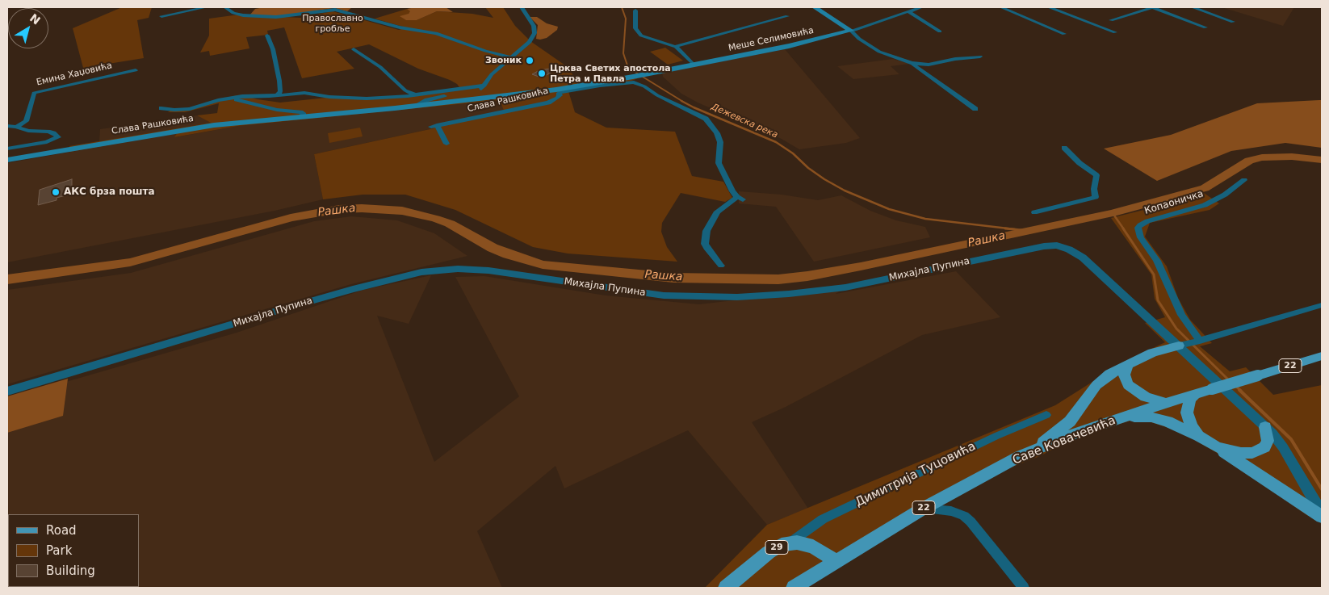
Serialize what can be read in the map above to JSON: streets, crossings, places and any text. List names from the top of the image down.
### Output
{
  "streets": {
    "main road": [
      "Меше Селимовића",
      "Слава Рашковића",
      "22",
      "Саве Ковачевића",
      "Димитрија Туцовића",
      "29"
    ],
    "street": ["Емина Хаџовића", "Копаоничка", "Михајла Пупина"]
  },
  "crossings": [
    ["Меше Селимовића", "Слава Рашковића"],
    ["Копаоничка", "Михајла Пупина"],
    ["Саве Ковачевића", "29"],
    ["Димитрија Туцовића", "29"]
  ],
  "water": ["Дежевска река", "Рашка"],
  "parks": ["Православно гробље"],
  "places": ["Звоник", "Црква Светих апостола Петра и Павла", "АКС брза пошта"],
  "legend": ["Road", "Park", "Building"],
  "north": "top right"
}
